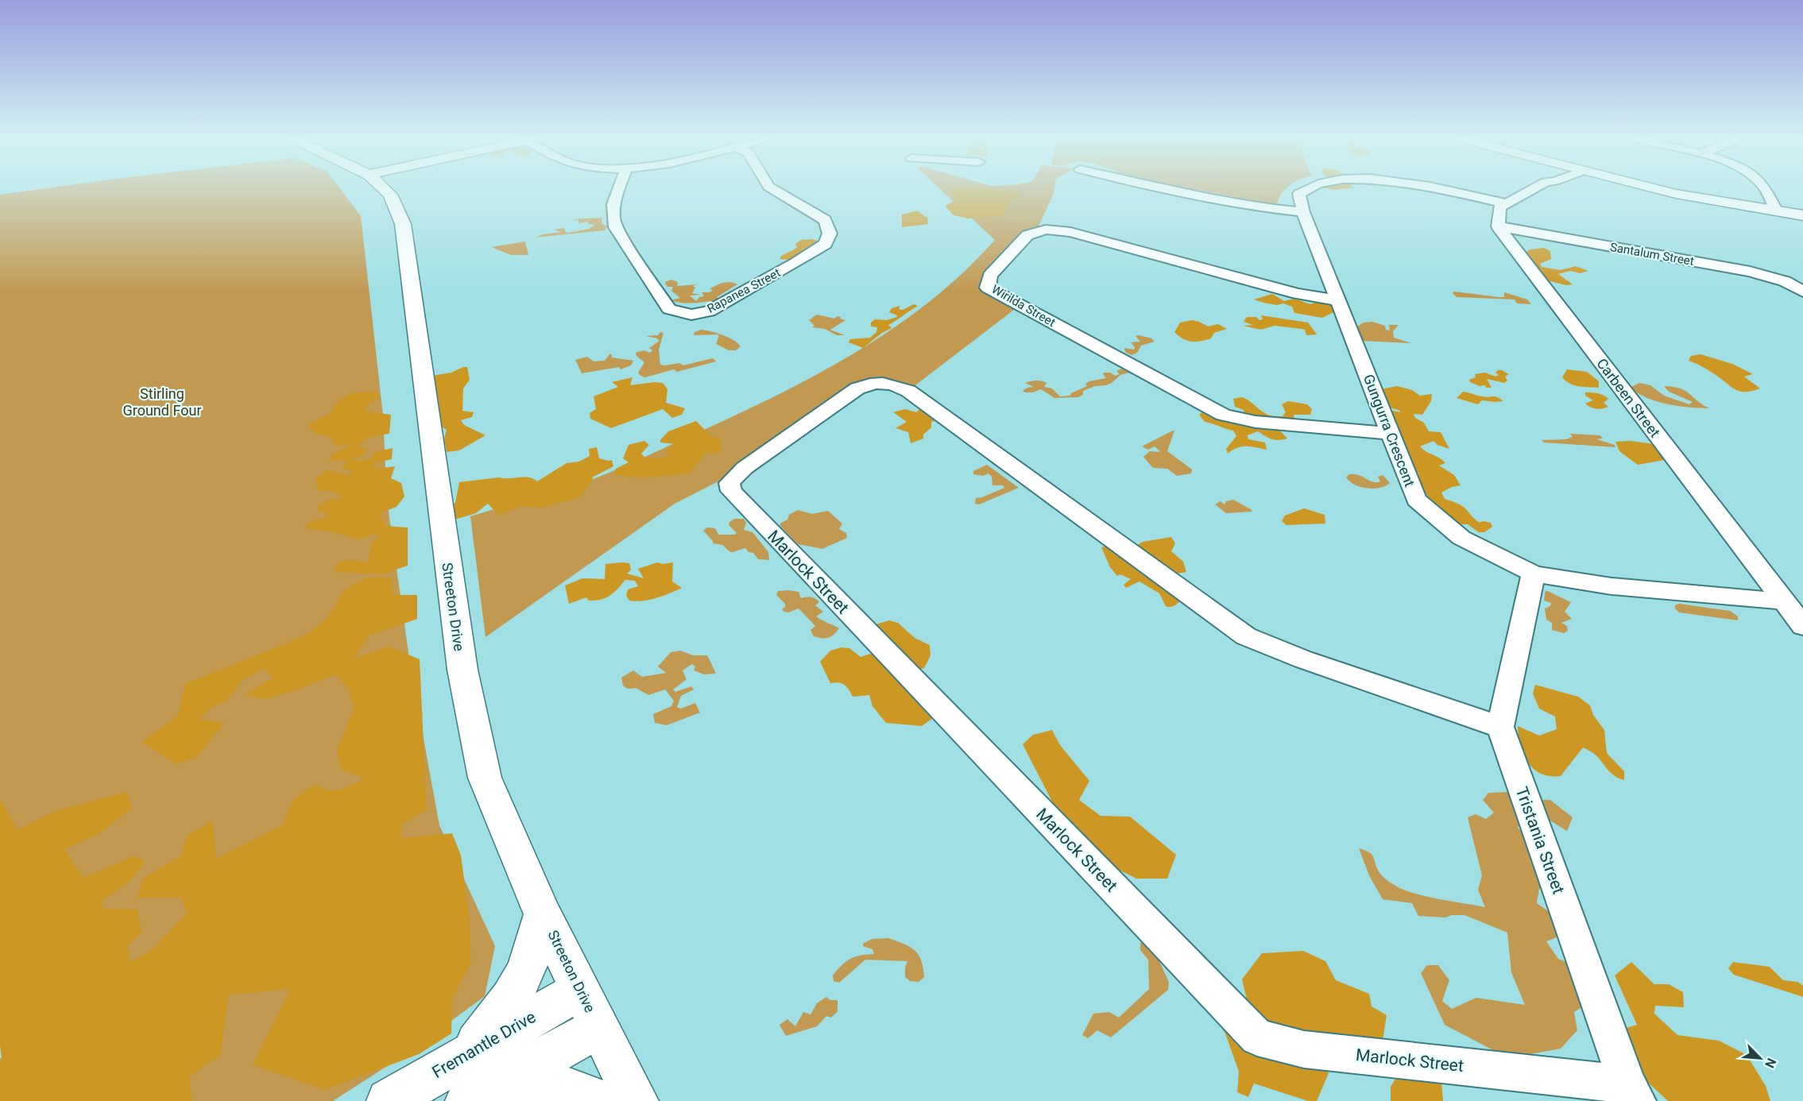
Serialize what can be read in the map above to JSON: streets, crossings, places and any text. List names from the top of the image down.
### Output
{
  "streets": {
    "main road": ["Streeton Drive", "Fremantle Drive"],
    "street": [
      "Santalum Street",
      "Rapanea Street",
      "Wirilda Street",
      "Carbeen Street",
      "Gungurra Crescent",
      "Marlock Street",
      "Tristania Street"
    ]
  },
  "crossings": [
    ["Santalum Street", "Carbeen Street"],
    ["Wirilda Street", "Gungurra Crescent"],
    ["Carbeen Street", "Gungurra Crescent"],
    ["Marlock Street", "Tristania Street"],
    ["Streeton Drive", "Fremantle Drive"]
  ],
  "parks": ["Stirling Ground Four"],
  "north": "bottom right"
}
